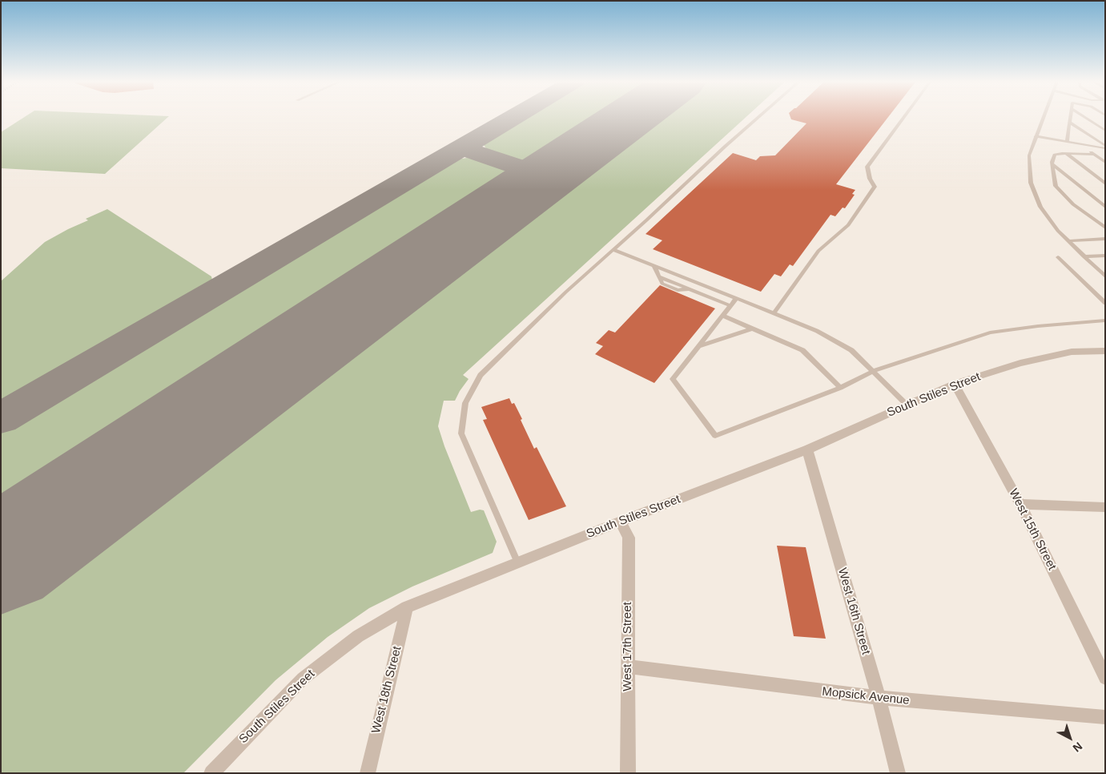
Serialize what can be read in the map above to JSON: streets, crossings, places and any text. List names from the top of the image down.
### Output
{
  "streets": {
    "street": [
      "South Stiles Street",
      "West 15th Street",
      "West 16th Street",
      "West 17th Street",
      "West 18th Street",
      "Mopsick Avenue"
    ]
  },
  "crossings": [
    ["South Stiles Street", "West 15th Street"],
    ["South Stiles Street", "West 16th Street"],
    ["South Stiles Street", "West 17th Street"],
    ["South Stiles Street", "West 18th Street"],
    ["West 16th Street", "Mopsick Avenue"],
    ["West 17th Street", "Mopsick Avenue"]
  ],
  "north": "bottom right"
}
